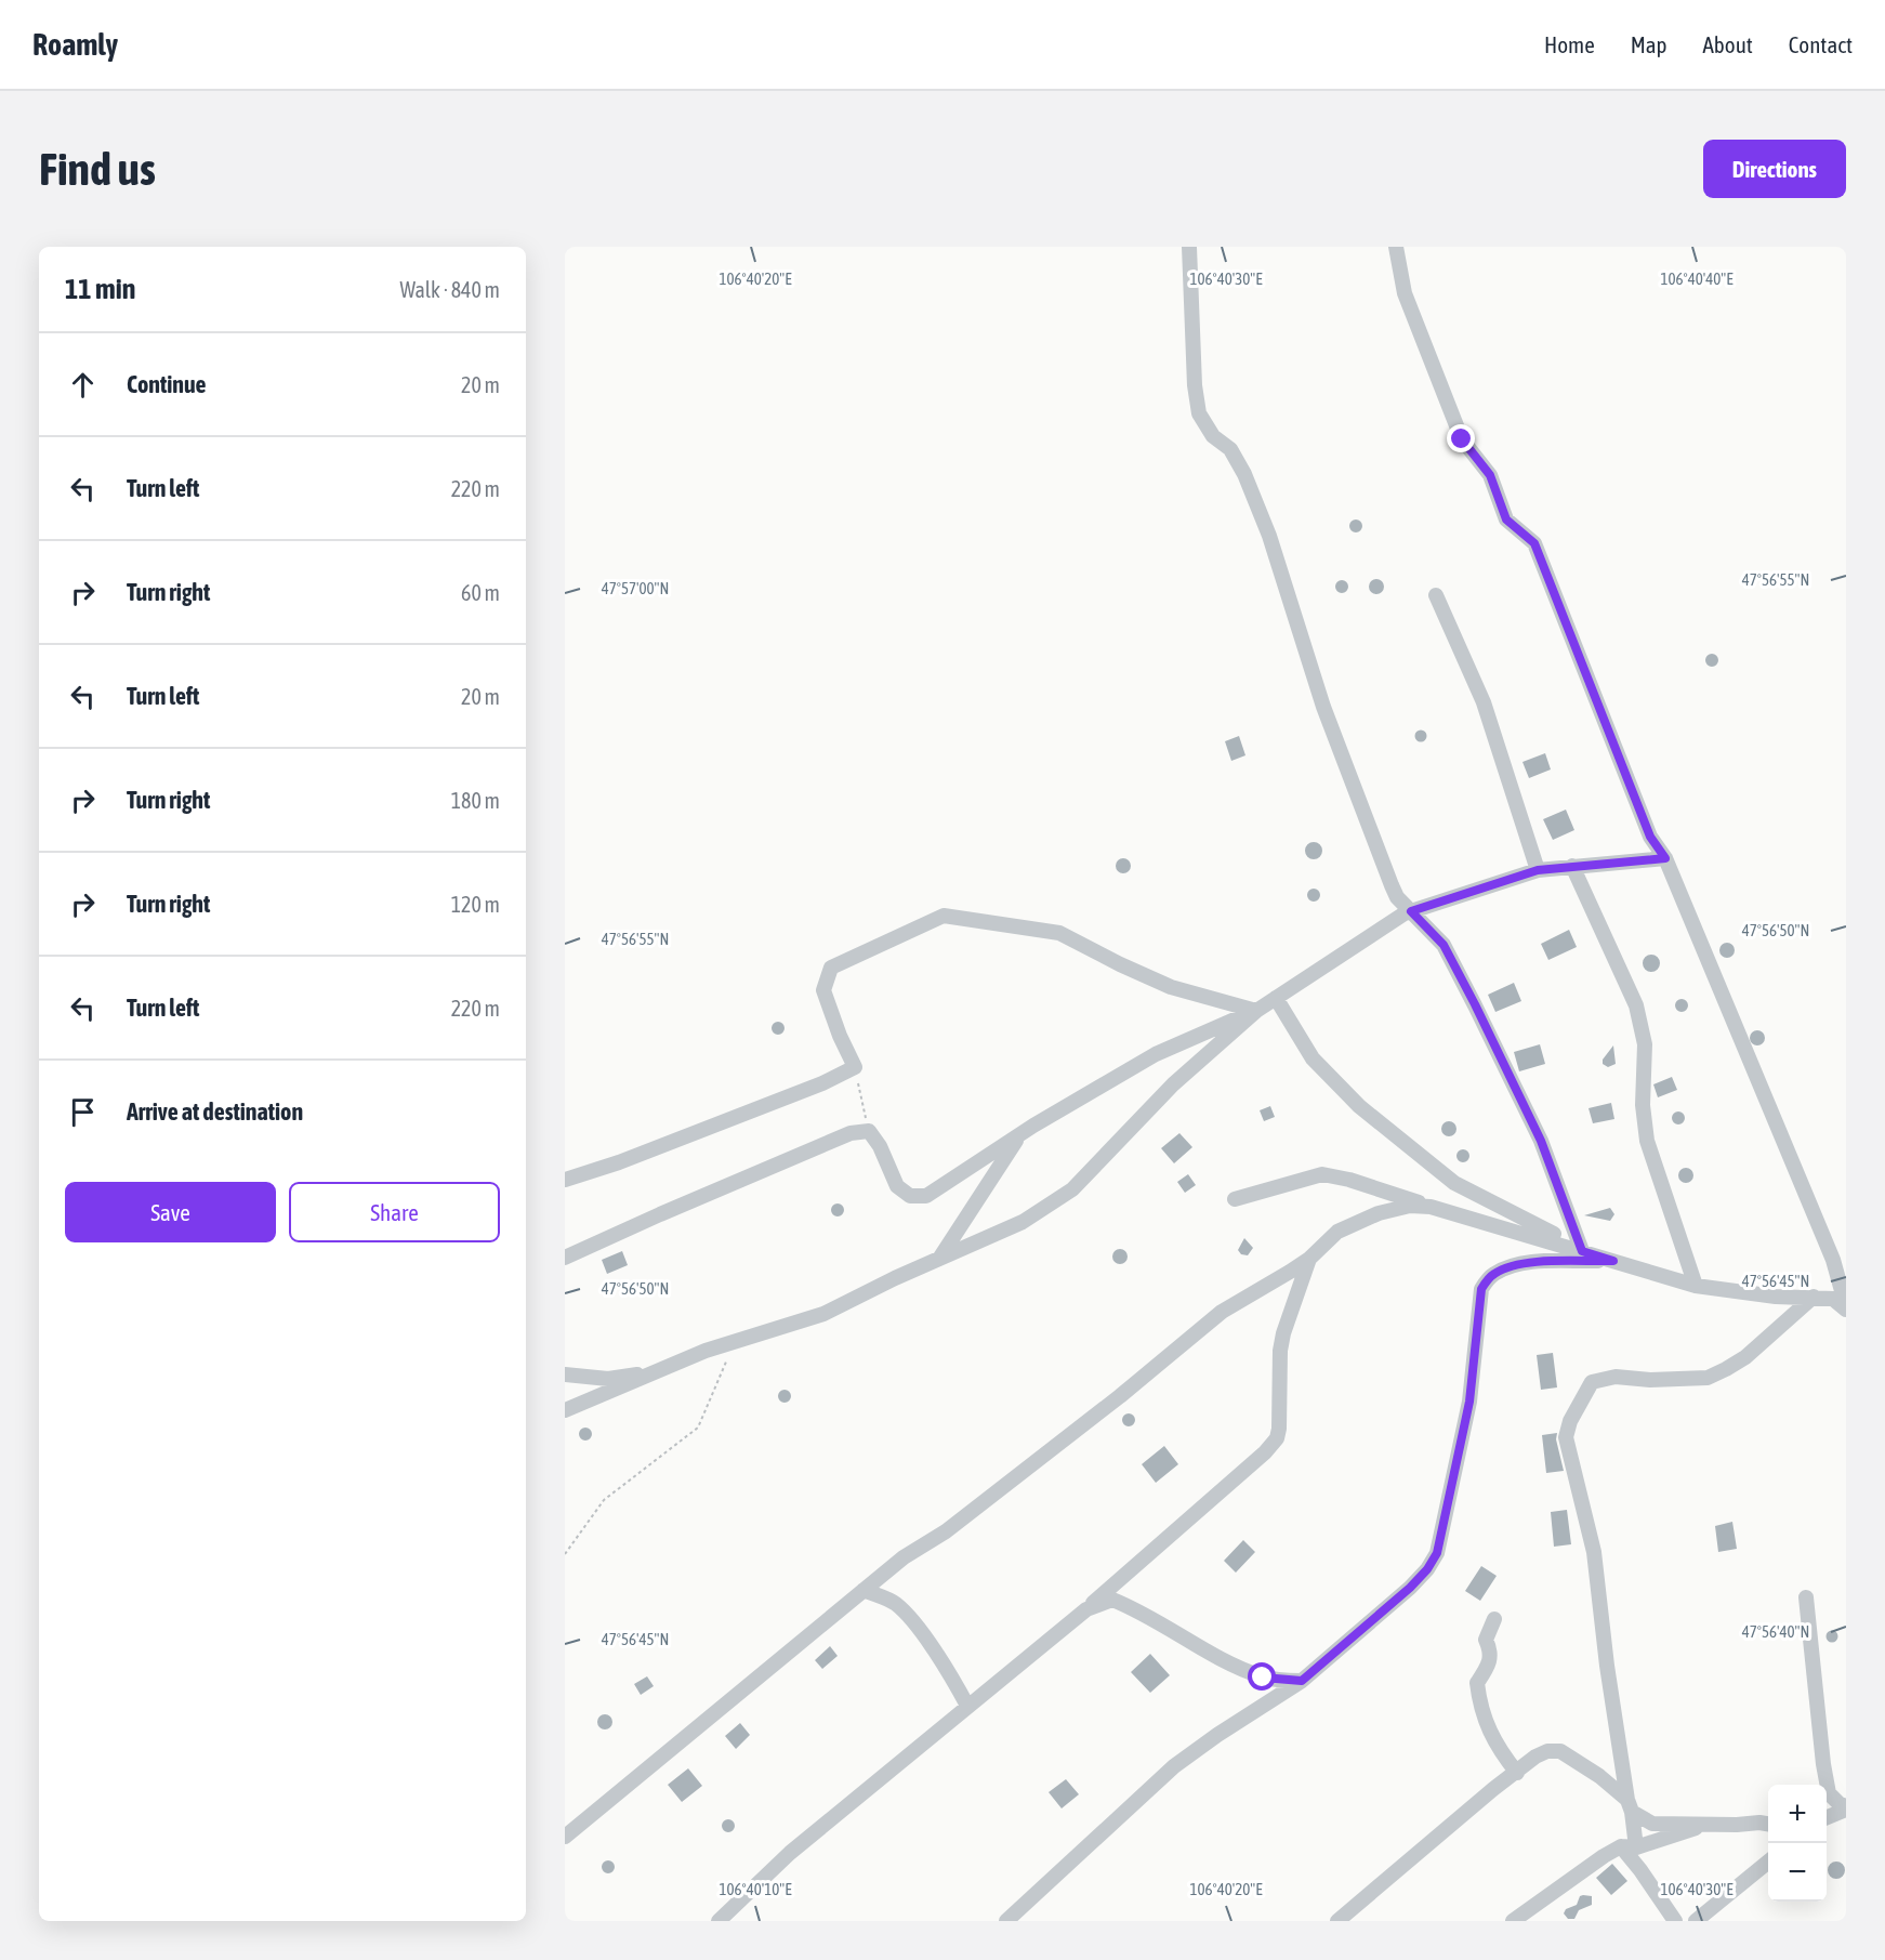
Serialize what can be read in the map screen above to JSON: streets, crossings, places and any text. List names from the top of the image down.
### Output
{
  "page": {
    "header": "Roamly",
    "nav": [
      "Home",
      "Map",
      "About",
      "Contact"
    ],
    "buttons": [
      "Directions",
      ["Save", "Share"]
    ],
    "title": "Find us",
    "heading": ["11 min", "Walk · 840 m"],
    "list": [
      ["Continue", "20 m"],
      ["Turn left", "220 m"],
      ["Turn right", "60 m"],
      ["Turn left", "20 m"],
      ["Turn right", "180 m"],
      ["Turn right", "120 m"],
      ["Turn left", "220 m"],
      "Arrive at destination"
    ],
    "map_buttons": ["+", "−"]
  },
  "coordinates": [
    "106°40'20\"E",
    "106°40'30\"E",
    "106°40'40\"E",
    "47°56'55\"N",
    "47°57'00\"N",
    "47°56'50\"N",
    "47°56'45\"N",
    "47°56'40\"N",
    "106°40'10\"E"
  ]
}
